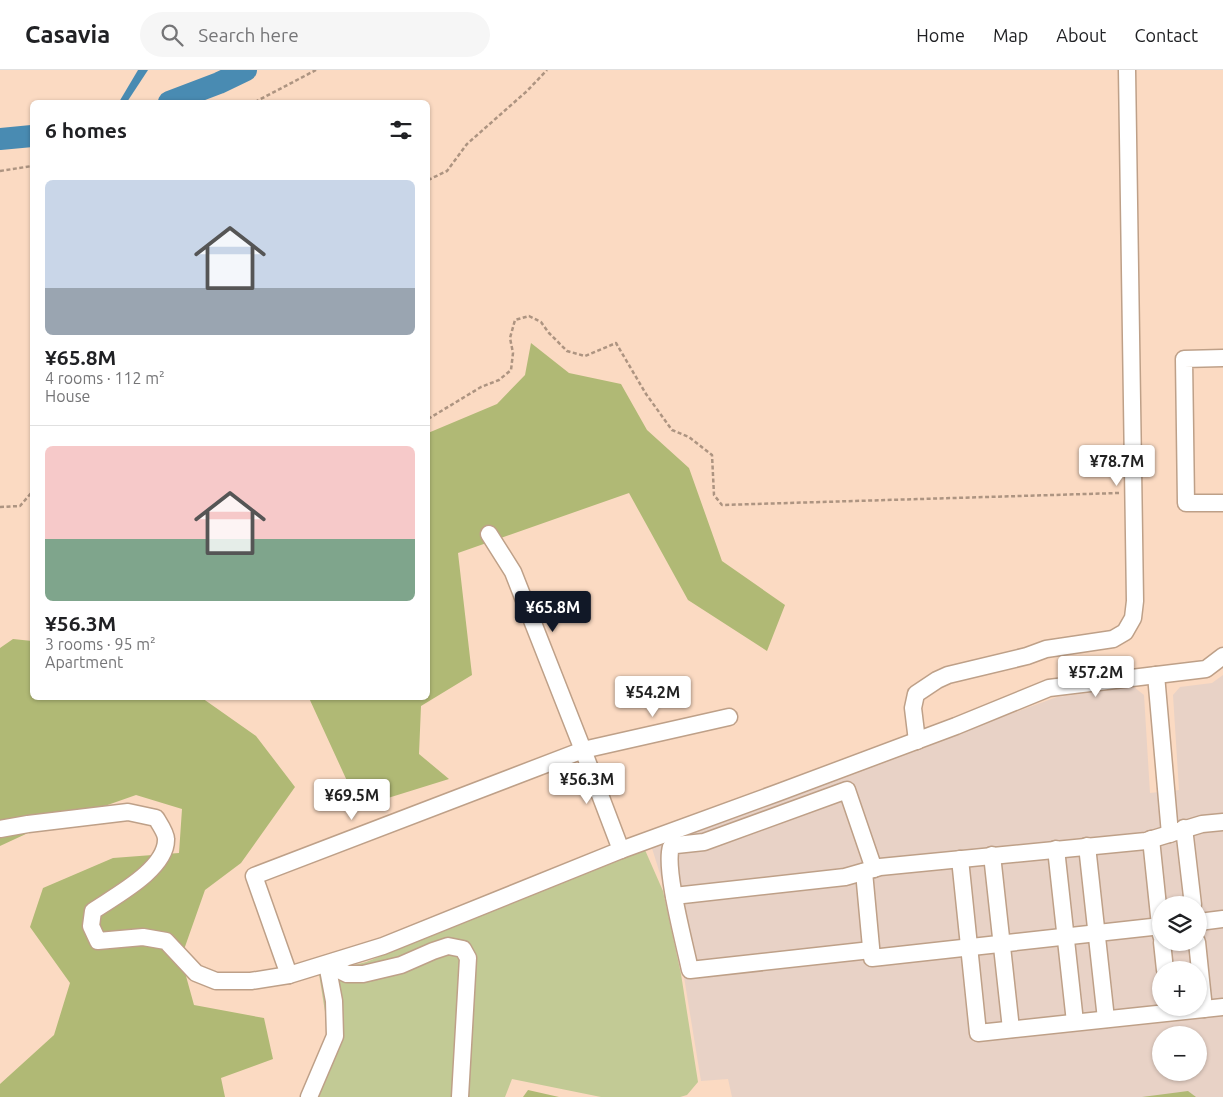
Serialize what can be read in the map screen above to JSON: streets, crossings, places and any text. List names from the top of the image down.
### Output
{
  "page": {
    "header": "Casavia",
    "search": "Search here",
    "nav": [
      "Home",
      "Map",
      "About",
      "Contact"
    ],
    "heading": "6 homes",
    "list": [
      {
        "name": "¥65.8M",
        "note": "4 rooms · 112 m² · House"
      },
      {
        "name": "¥56.3M",
        "note": "3 rooms · 95 m² · Apartment"
      }
    ],
    "price": [
      "¥78.7M",
      "¥65.8M",
      "¥57.2M",
      "¥54.2M",
      "¥56.3M",
      "¥69.5M"
    ],
    "map_buttons": ["+", "−"]
  }
}
